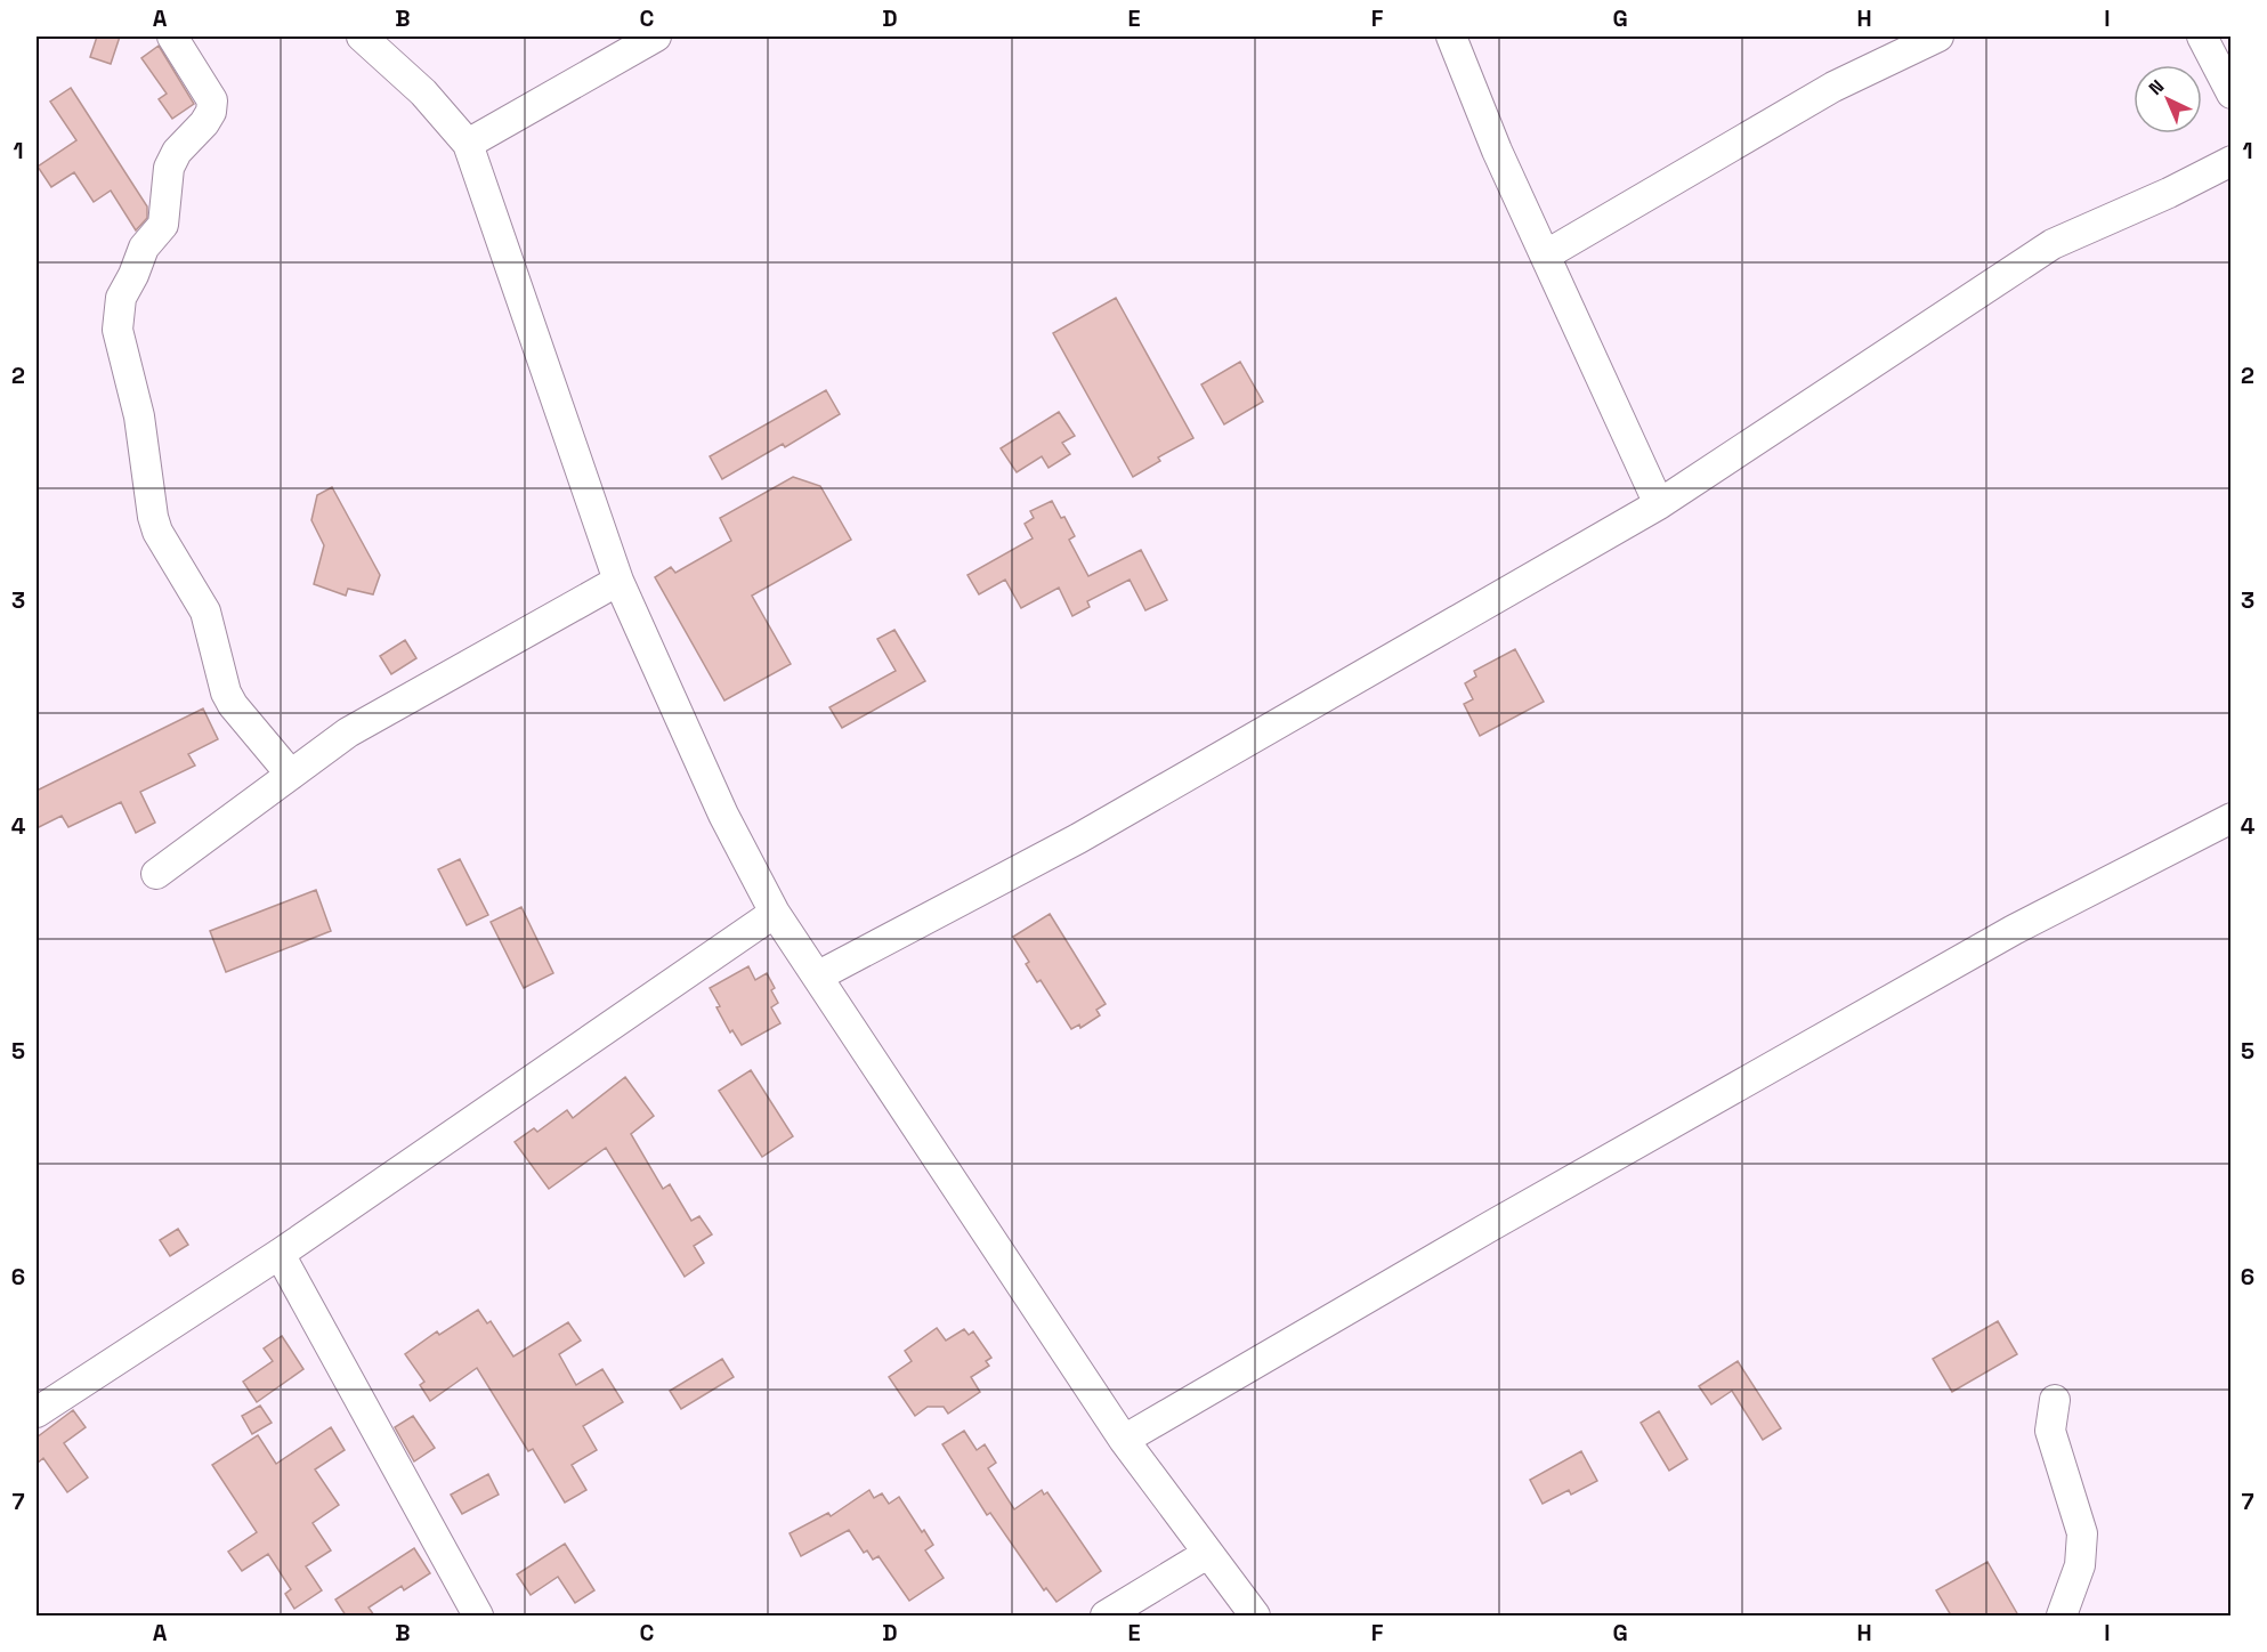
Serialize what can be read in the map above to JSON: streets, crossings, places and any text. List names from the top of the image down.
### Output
{
  "north": "top left",
  "grid": {
    "columns": [
      "A",
      "B",
      "C",
      "D",
      "E",
      "F",
      "G",
      "H",
      "I"
    ],
    "rows": [
      "1",
      "2",
      "3",
      "4",
      "5",
      "6",
      "7"
    ]
  }
}
